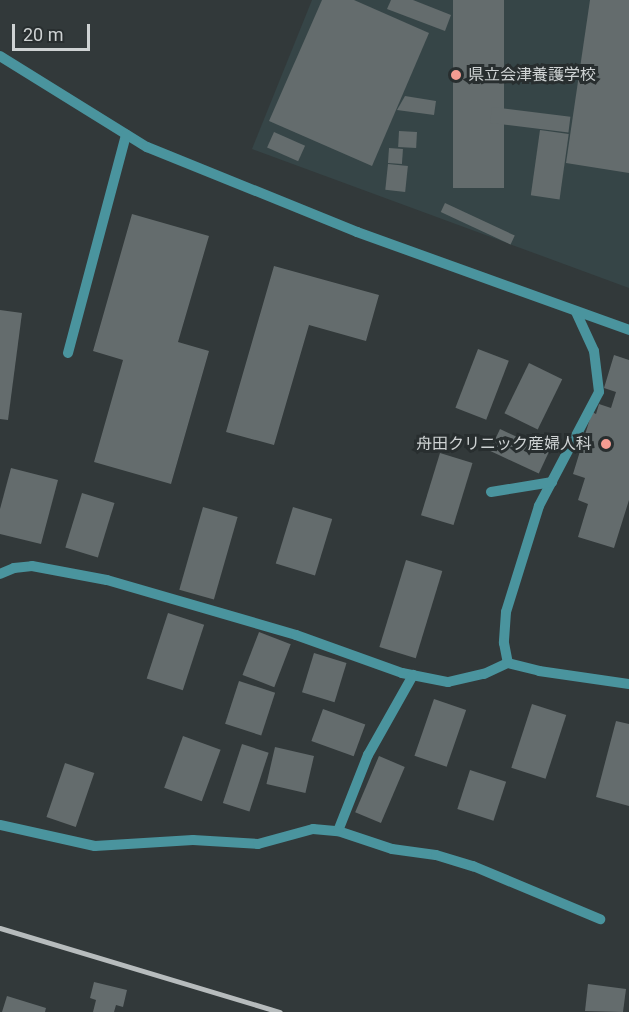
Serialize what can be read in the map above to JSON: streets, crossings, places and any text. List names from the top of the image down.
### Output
{
  "places": ["県立会津養護学校", "舟田クリニック産婦人科"],
  "scale_bar": "20 m"
}
